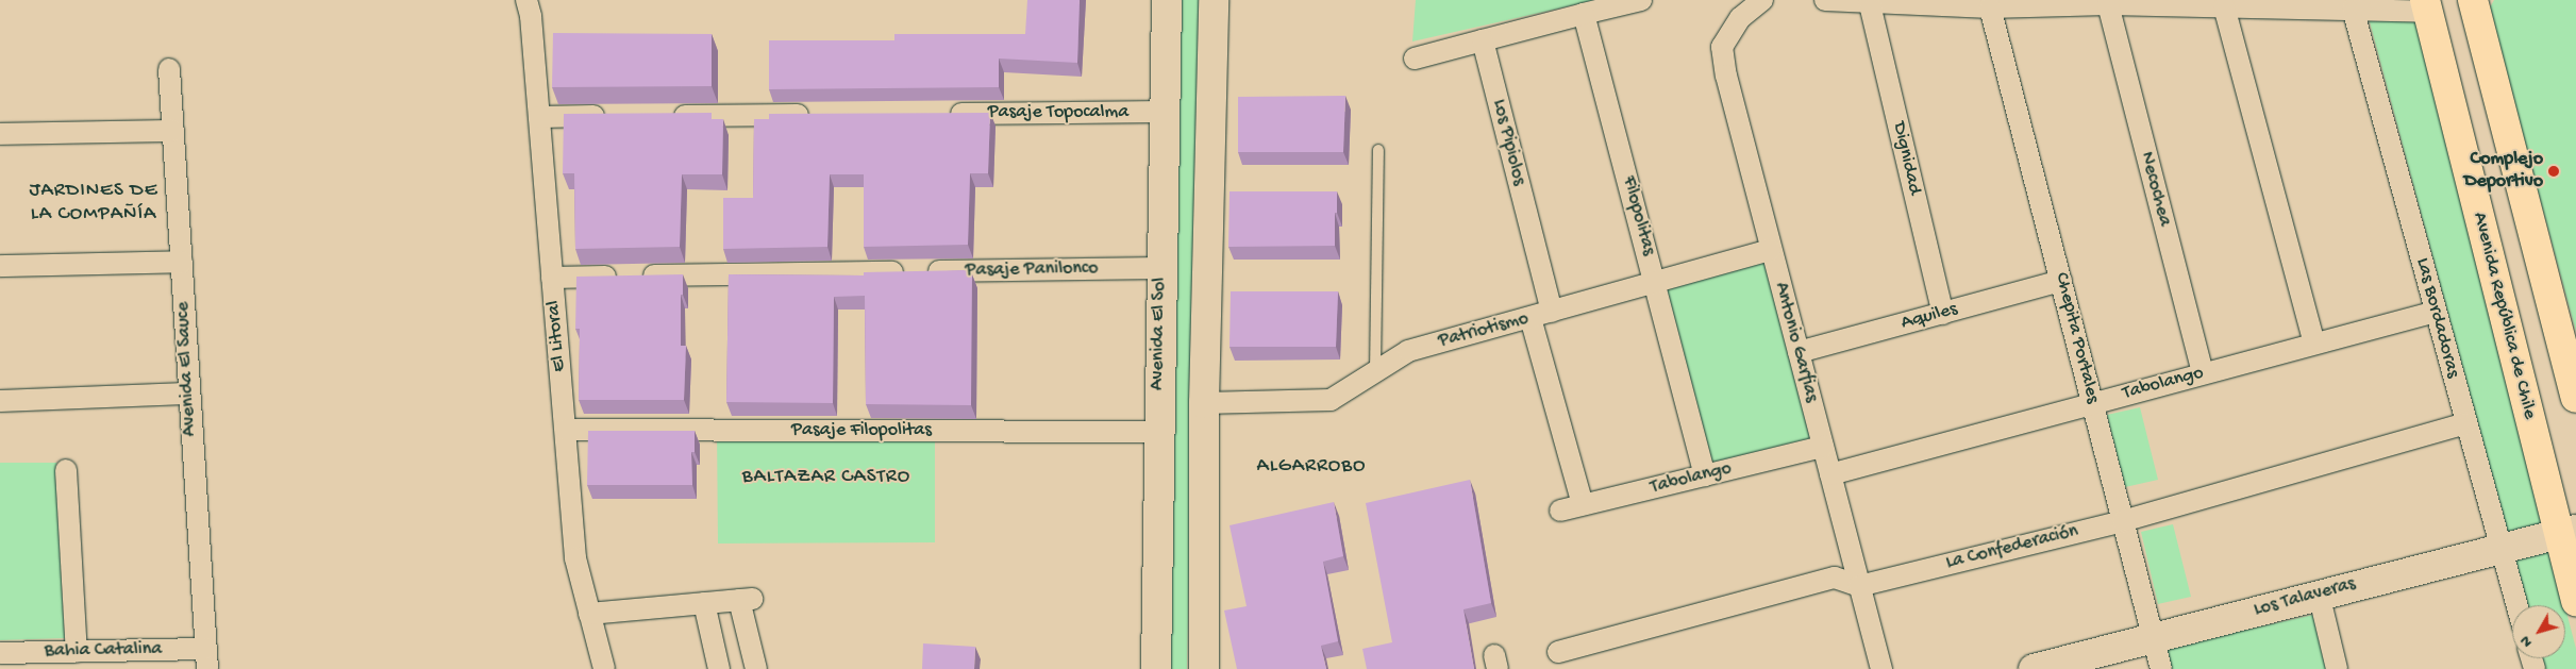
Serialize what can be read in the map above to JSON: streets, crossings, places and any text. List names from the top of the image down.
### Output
{
  "streets": {
    "main road": ["Avenida República de Chile", "Avenida El Sol", "Los Talaveras"],
    "street": [
      "Pasaje Topocalma",
      "Los Pipiolos",
      "Dignidad",
      "Necochea",
      "Filopolitas",
      "Pasaje Panilonco",
      "Aquiles",
      "Las Bordadoras",
      "Patriotismo",
      "El Litoral",
      "Chepita Portales",
      "Antonio Garfias",
      "Avenida El Sauce",
      "Tabolango",
      "Pasaje Filopolitas",
      "La Confederación",
      "Bahia Catalina"
    ]
  },
  "crossings": [
    ["Pasaje Topocalma", "Avenida El Sol"],
    ["Los Pipiolos", "Patriotismo"],
    ["Dignidad", "Aquiles"],
    ["Necochea", "Tabolango"],
    ["Filopolitas", "Patriotismo"],
    ["Filopolitas", "Tabolango"],
    ["Pasaje Panilonco", "Avenida El Sol"],
    ["Pasaje Panilonco", "El Litoral"],
    ["Avenida República de Chile", "Los Talaveras"],
    ["Aquiles", "Chepita Portales"],
    ["Aquiles", "Antonio Garfias"],
    ["Las Bordadoras", "Tabolango"],
    ["Las Bordadoras", "La Confederación"],
    ["Las Bordadoras", "Los Talaveras"],
    ["Patriotismo", "Antonio Garfias"],
    ["Avenida El Sol", "Pasaje Filopolitas"],
    ["El Litoral", "Pasaje Filopolitas"],
    ["Chepita Portales", "Tabolango"],
    ["Chepita Portales", "La Confederación"],
    ["Chepita Portales", "Los Talaveras"],
    ["Antonio Garfias", "Tabolango"],
    ["Antonio Garfias", "La Confederación"],
    ["Avenida El Sauce", "Bahia Catalina"]
  ],
  "districts": ["JARDINES DE LA COMPAÑÍA", "ALGARROBO", "BALTAZAR CASTRO"],
  "places": ["Complejo Deportivo"],
  "north": "bottom left"
}
